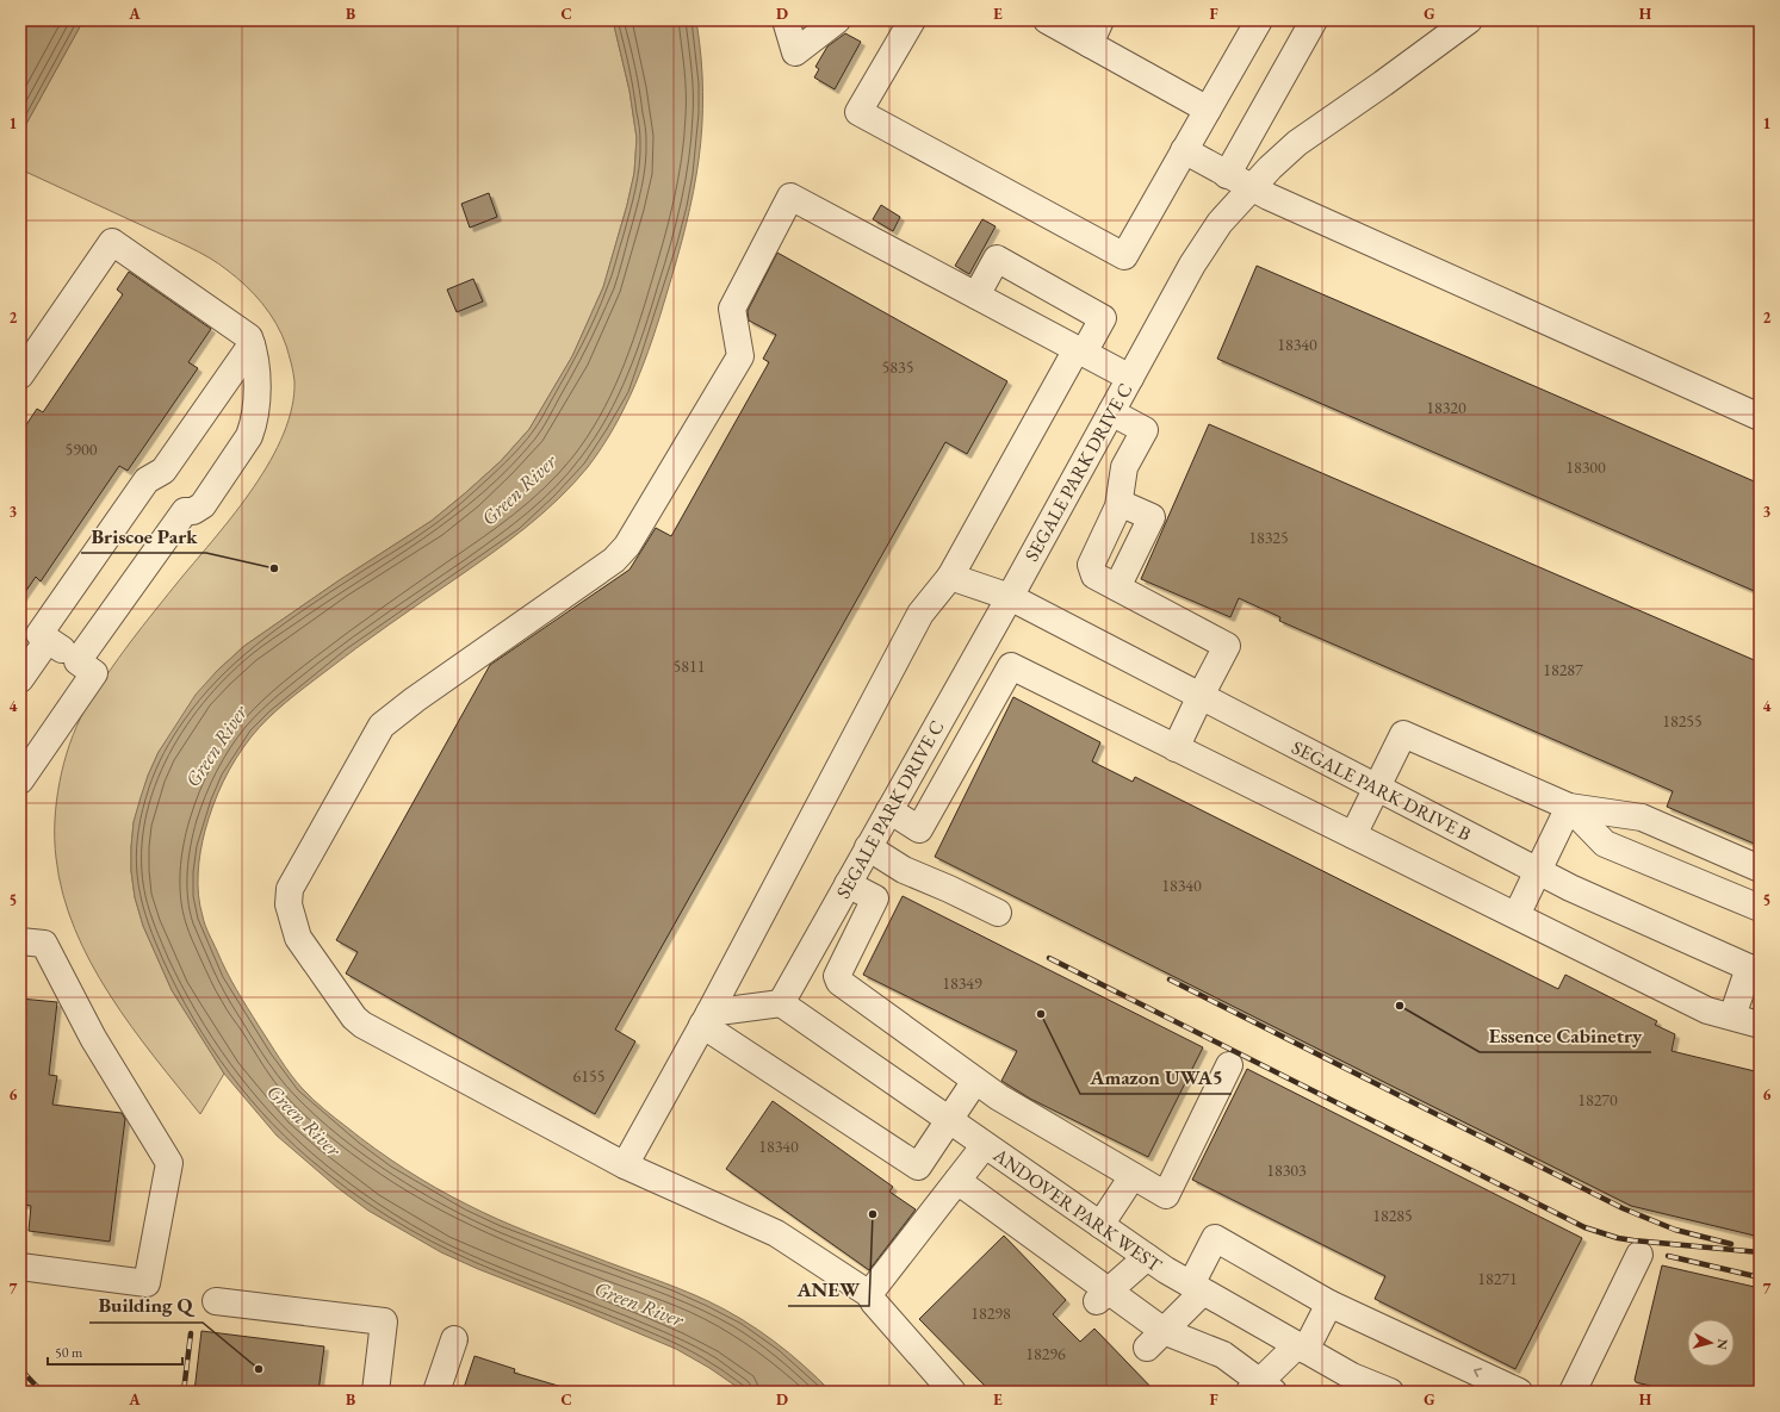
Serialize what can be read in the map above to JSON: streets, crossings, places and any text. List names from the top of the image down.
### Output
{
  "streets": {
    "street": ["SEGALE PARK DRIVE C", "SEGALE PARK DRIVE B", "ANDOVER PARK WEST"]
  },
  "crossings": [
    ["SEGALE PARK DRIVE C", "SEGALE PARK DRIVE B"],
    ["SEGALE PARK DRIVE C", "ANDOVER PARK WEST"]
  ],
  "water": ["Green River"],
  "places": [
    "Briscoe Park",
    "Essence Cabinetry",
    "Amazon UWA5",
    "ANEW",
    "Building Q"
  ],
  "house_numbers": [
    "18340",
    "5835",
    "18320",
    "5900",
    "18300",
    "18325",
    "5811",
    "18287",
    "18255",
    "18340",
    "18349",
    "6155",
    "18270",
    "18340",
    "18303",
    "18285",
    "18271",
    "18298",
    "18296"
  ],
  "scale_bar": "50 m",
  "north": "right",
  "grid": {
    "columns": [
      "A",
      "B",
      "C",
      "D",
      "E",
      "F",
      "G",
      "H"
    ],
    "rows": [
      "1",
      "2",
      "3",
      "4",
      "5",
      "6",
      "7"
    ]
  }
}
